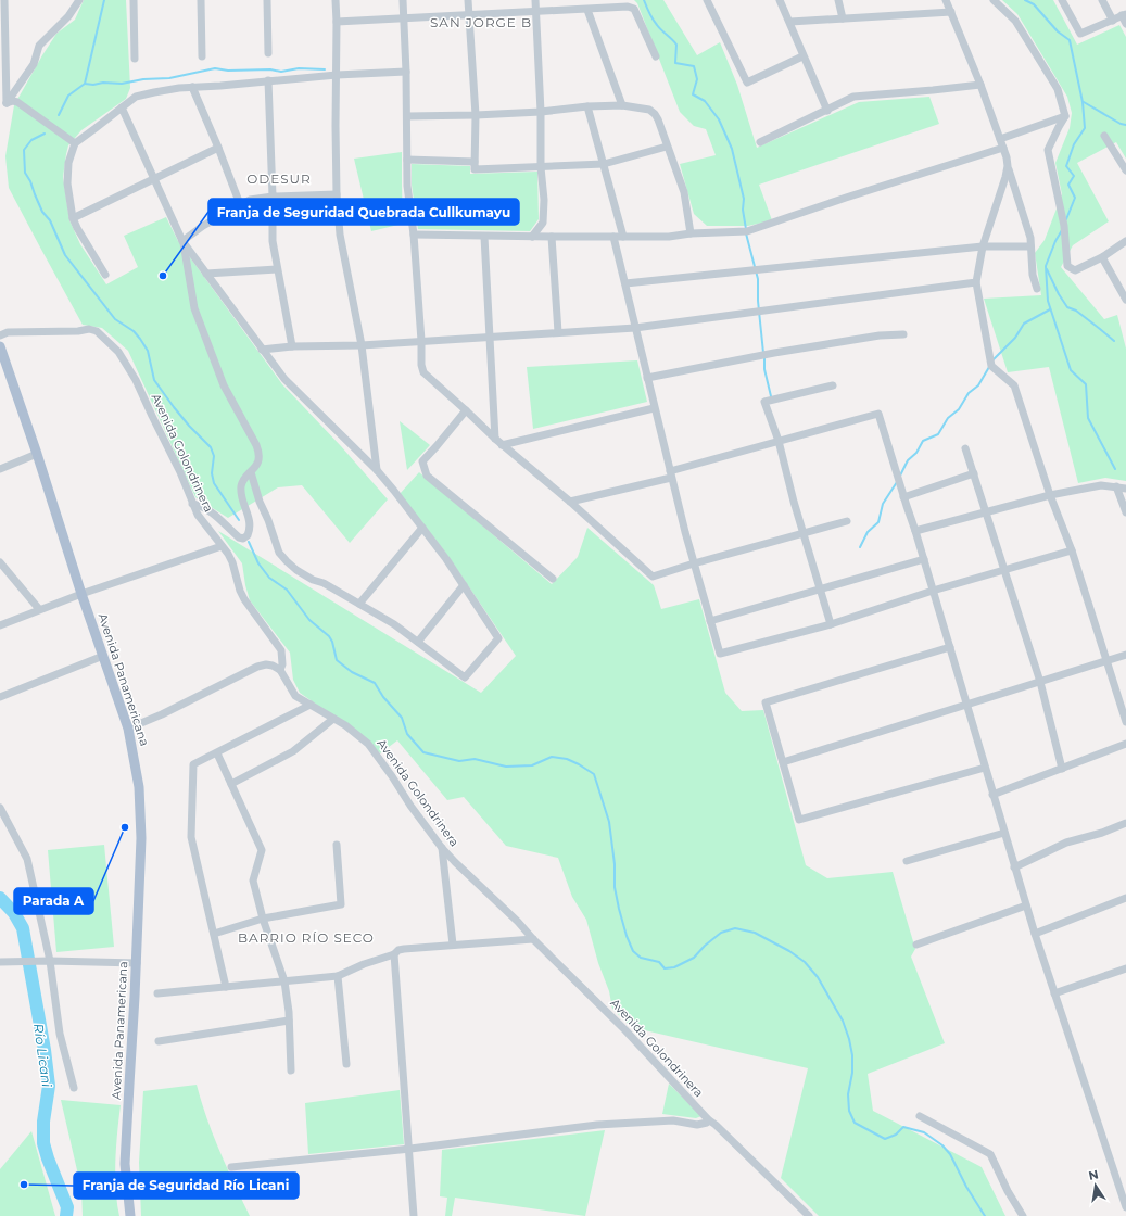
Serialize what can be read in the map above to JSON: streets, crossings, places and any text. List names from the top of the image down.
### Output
{
  "streets": {
    "main road": ["Avenida Panamericana"],
    "street": ["Avenida Golondrinera"]
  },
  "districts": ["SAN JORGE B", "ODESUR", "BARRIO RÍO SECO"],
  "water": ["Río Licani"],
  "places": ["Franja de Seguridad Quebrada Cullkumayu", "Parada A", "Franja de Seguridad Río Licani"],
  "north": "top"
}
